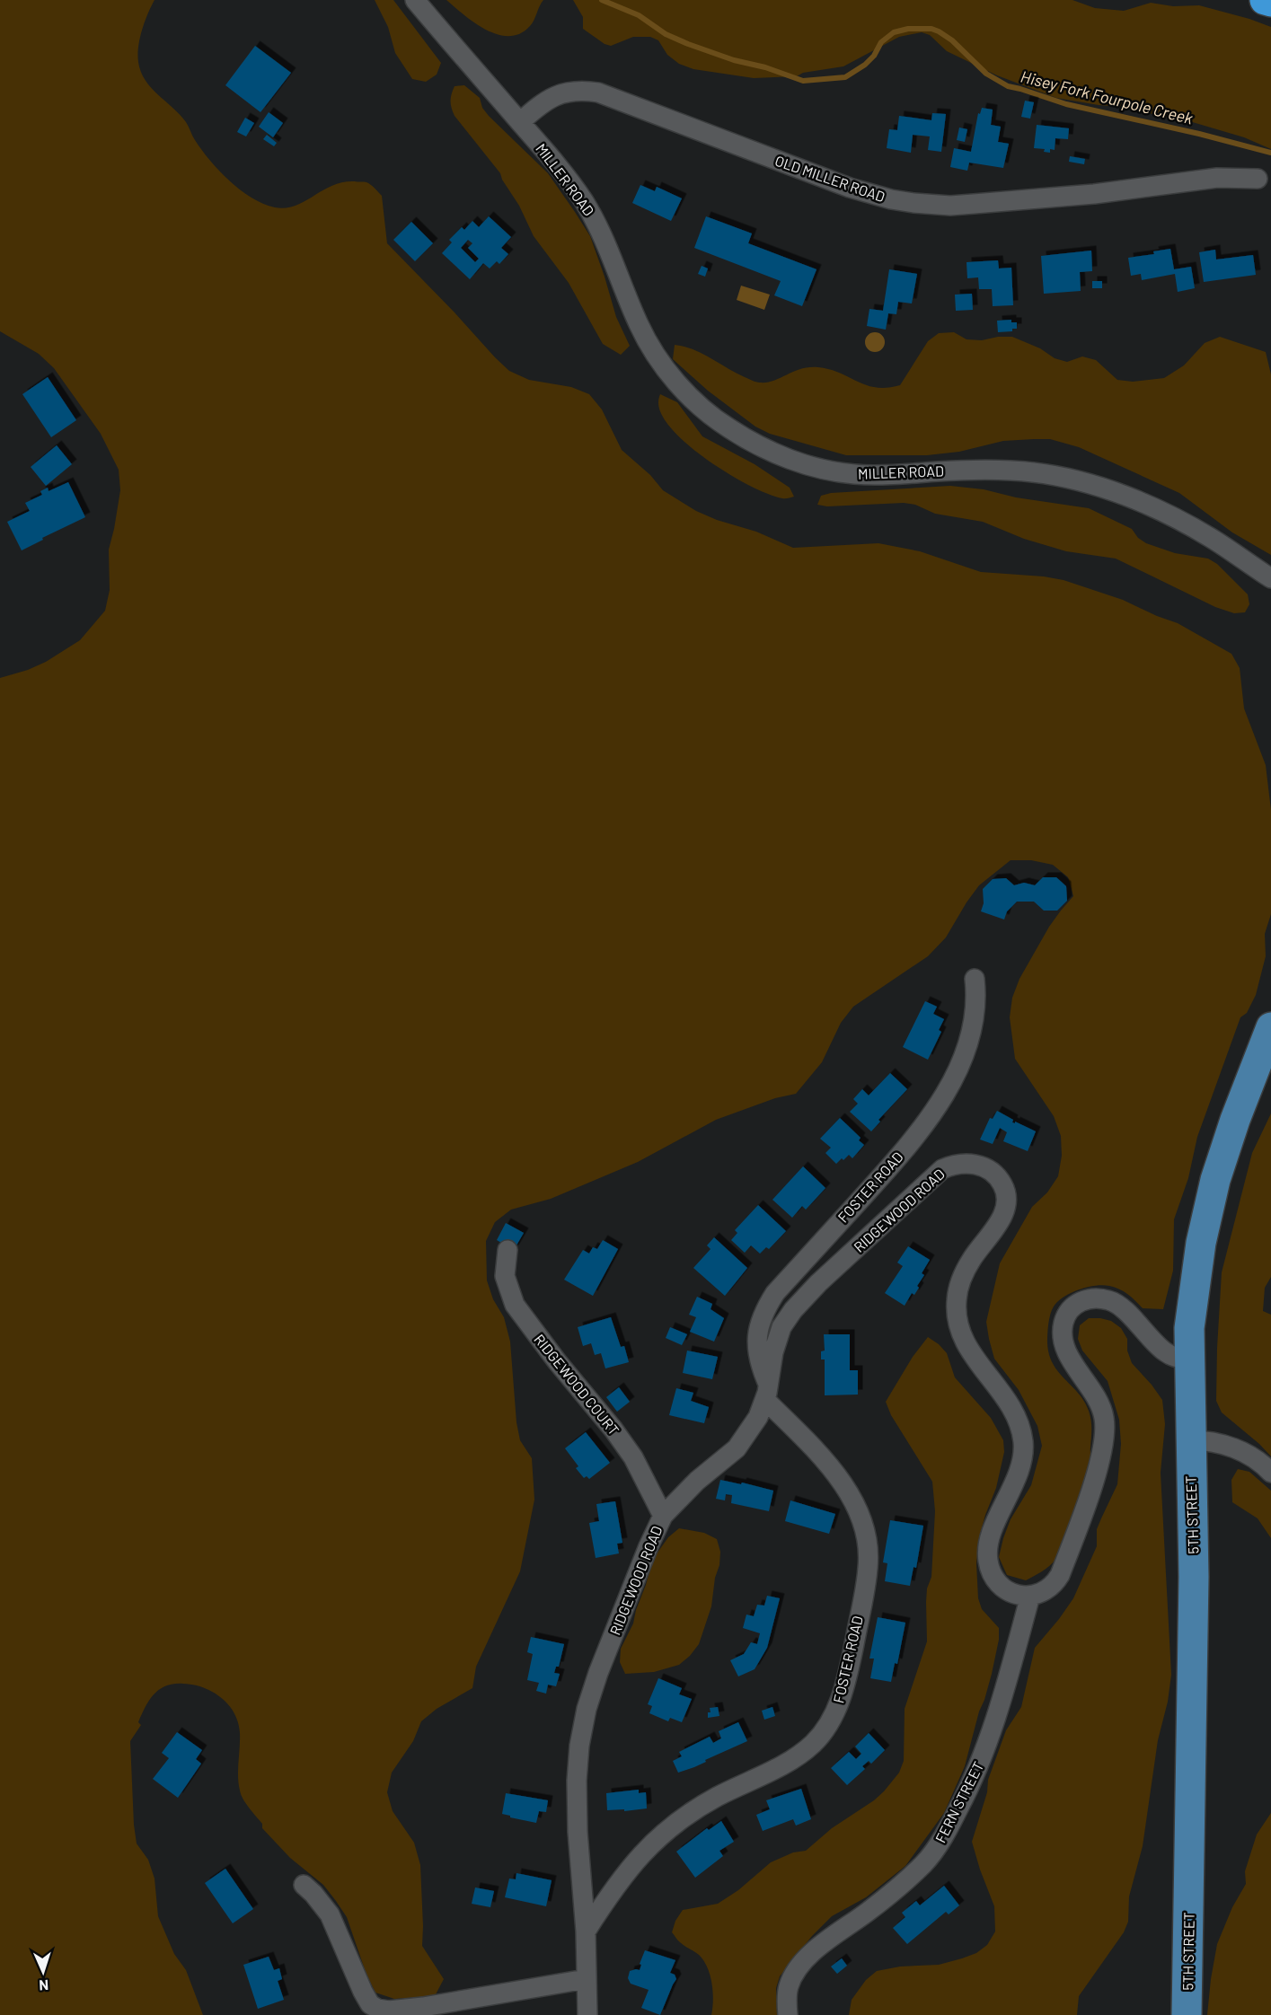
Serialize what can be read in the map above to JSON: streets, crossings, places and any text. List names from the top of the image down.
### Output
{
  "streets": {
    "main road": ["5TH STREET"],
    "street": [
      "OLD MILLER ROAD",
      "MILLER ROAD",
      "FOSTER ROAD",
      "RIDGEWOOD ROAD",
      "RIDGEWOOD COURT",
      "FERN STREET"
    ]
  },
  "crossings": [
    ["OLD MILLER ROAD", "MILLER ROAD"],
    ["FOSTER ROAD", "RIDGEWOOD ROAD"],
    ["RIDGEWOOD ROAD", "RIDGEWOOD COURT"],
    ["RIDGEWOOD ROAD", "FERN STREET"]
  ],
  "water": ["Hisey Fork Fourpole Creek"],
  "north": "bottom"
}
